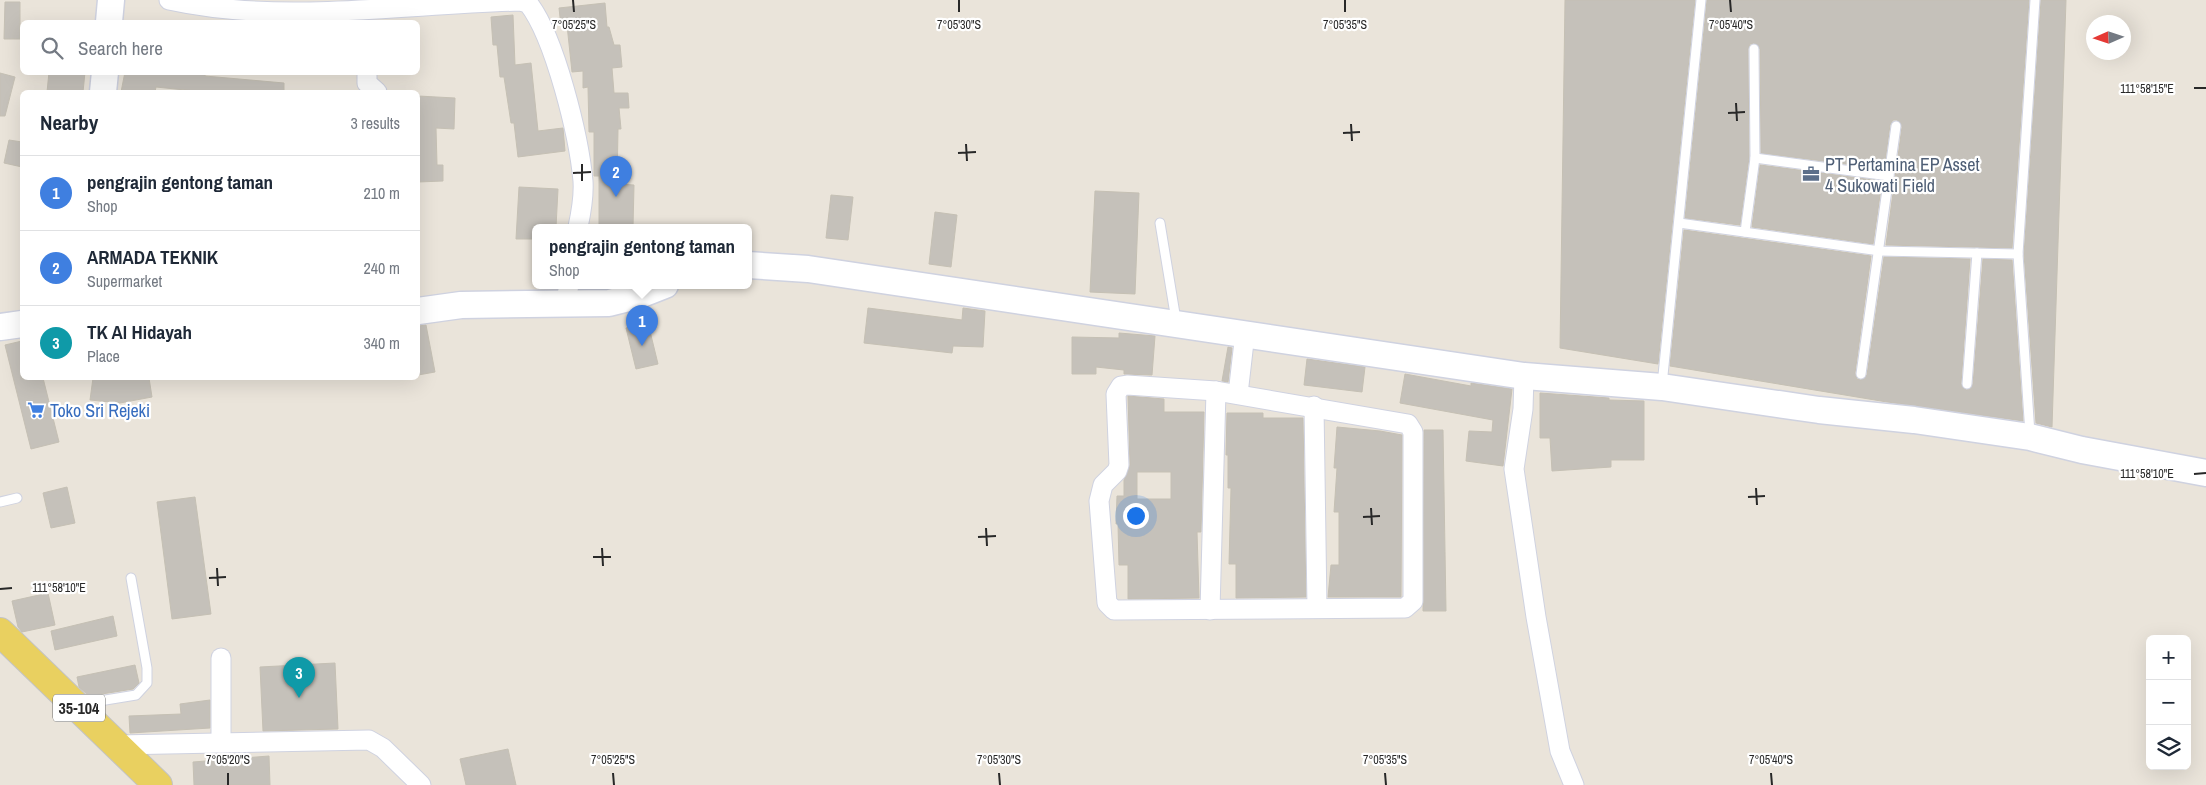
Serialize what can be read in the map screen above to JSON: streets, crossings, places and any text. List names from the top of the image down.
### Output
{
  "streets": {
    "main road": ["35-104"]
  },
  "places": {
    "office": ["PT Pertamina EP Asset 4 Sukowati Field"],
    "supermarket": ["Toko Sri Rejeki"]
  },
  "north": "left",
  "page": {
    "search": "Search here",
    "heading": ["Nearby", "3 results"],
    "list": [
      {
        "mark": "1",
        "name": "pengrajin gentong taman",
        "note": "Shop",
        "value": "210 m"
      },
      {
        "mark": "2",
        "name": "ARMADA TEKNIK",
        "note": "Supermarket",
        "value": "240 m"
      },
      {
        "mark": "3",
        "name": "TK Al Hidayah",
        "note": "Place",
        "value": "340 m"
      }
    ],
    "pins": ["2", "1", "3"],
    "popup": ["pengrajin gentong taman", "Shop"],
    "map_buttons": ["+", "−"]
  },
  "coordinates": [
    "7°05'25\"S",
    "7°05'30\"S",
    "7°05'35\"S",
    "7°05'40\"S",
    "111°58'15\"E",
    "111°58'10\"E",
    "7°05'20\"S"
  ]
}
